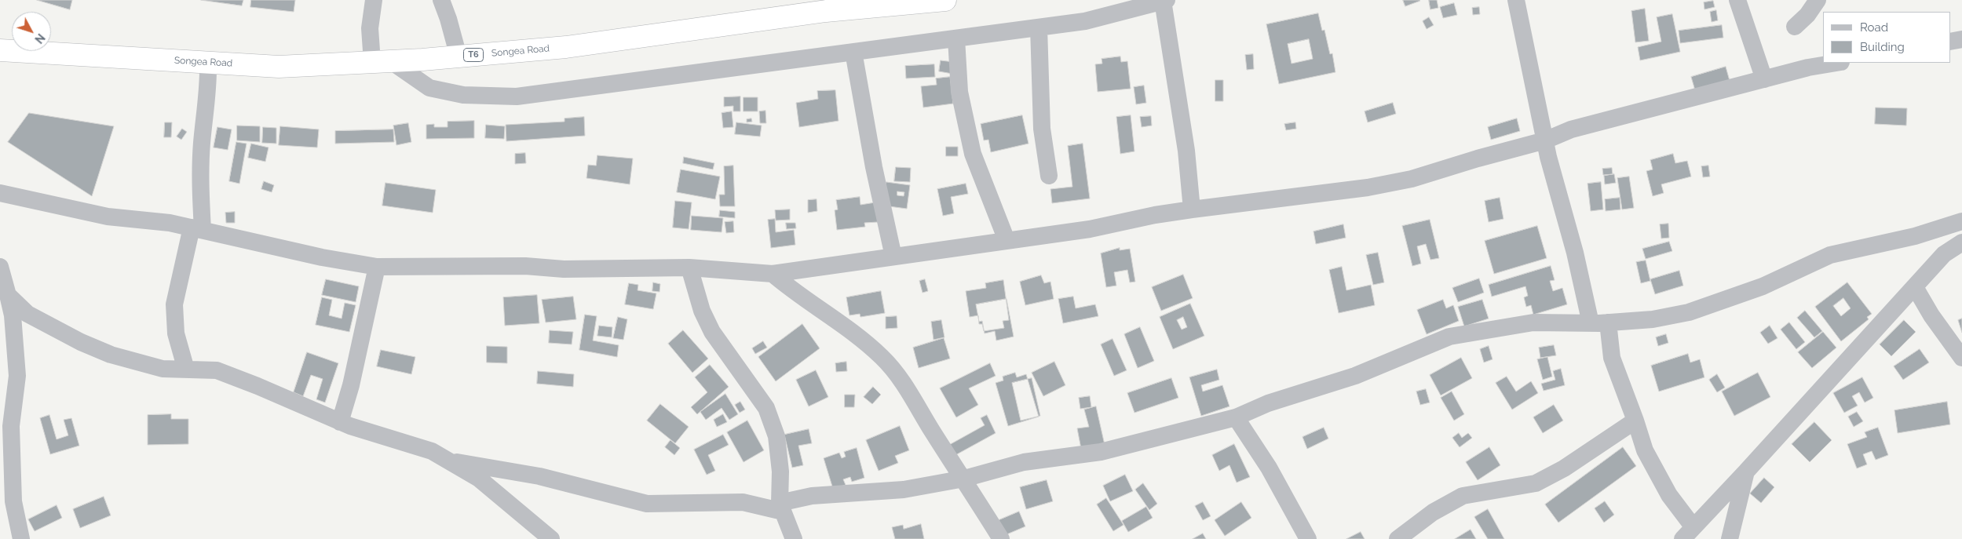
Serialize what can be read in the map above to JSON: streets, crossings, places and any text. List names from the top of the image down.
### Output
{
  "streets": {
    "highway": ["Songea Road", "T6"]
  },
  "legend": ["Road", "Building"],
  "north": "bottom right"
}
